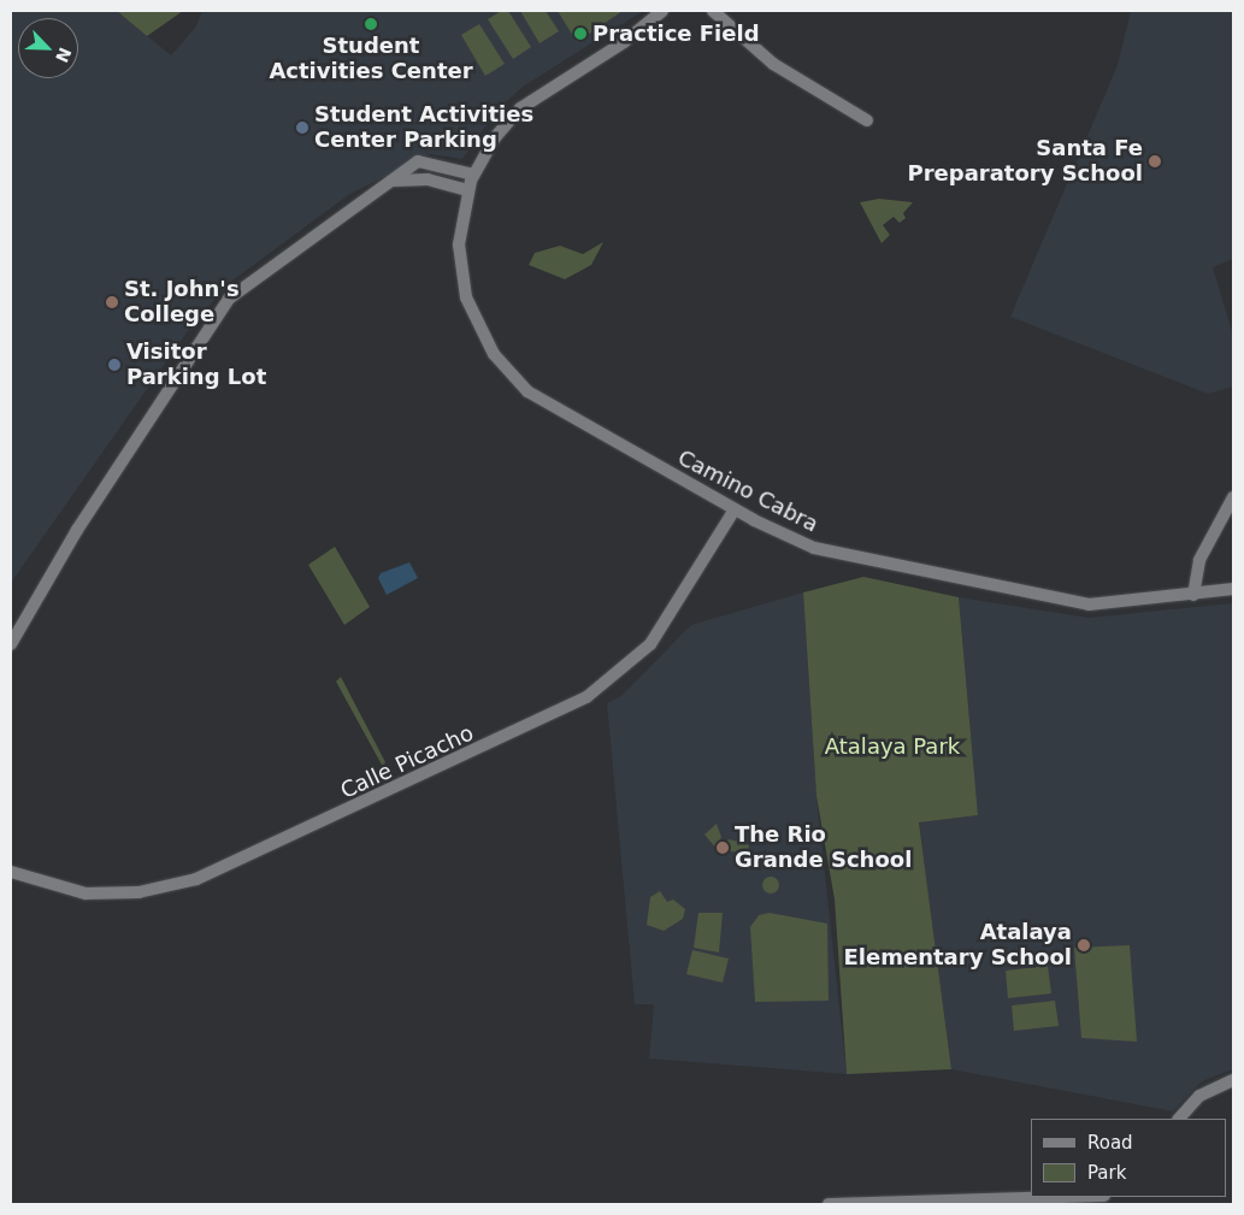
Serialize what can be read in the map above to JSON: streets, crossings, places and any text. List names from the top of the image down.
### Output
{
  "streets": {
    "street": ["Camino Cabra", "Calle Picacho"]
  },
  "crossings": [
    ["Camino Cabra", "Calle Picacho"]
  ],
  "parks": ["Atalaya Park"],
  "places": [
    "Student Activities Center",
    "Practice Field",
    "Student Activities Center Parking",
    "Santa Fe Preparatory School",
    "St. John's College",
    "Visitor Parking Lot",
    "The Rio Grande School",
    "Atalaya Elementary School"
  ],
  "legend": ["Road", "Park"],
  "north": "bottom right"
}
